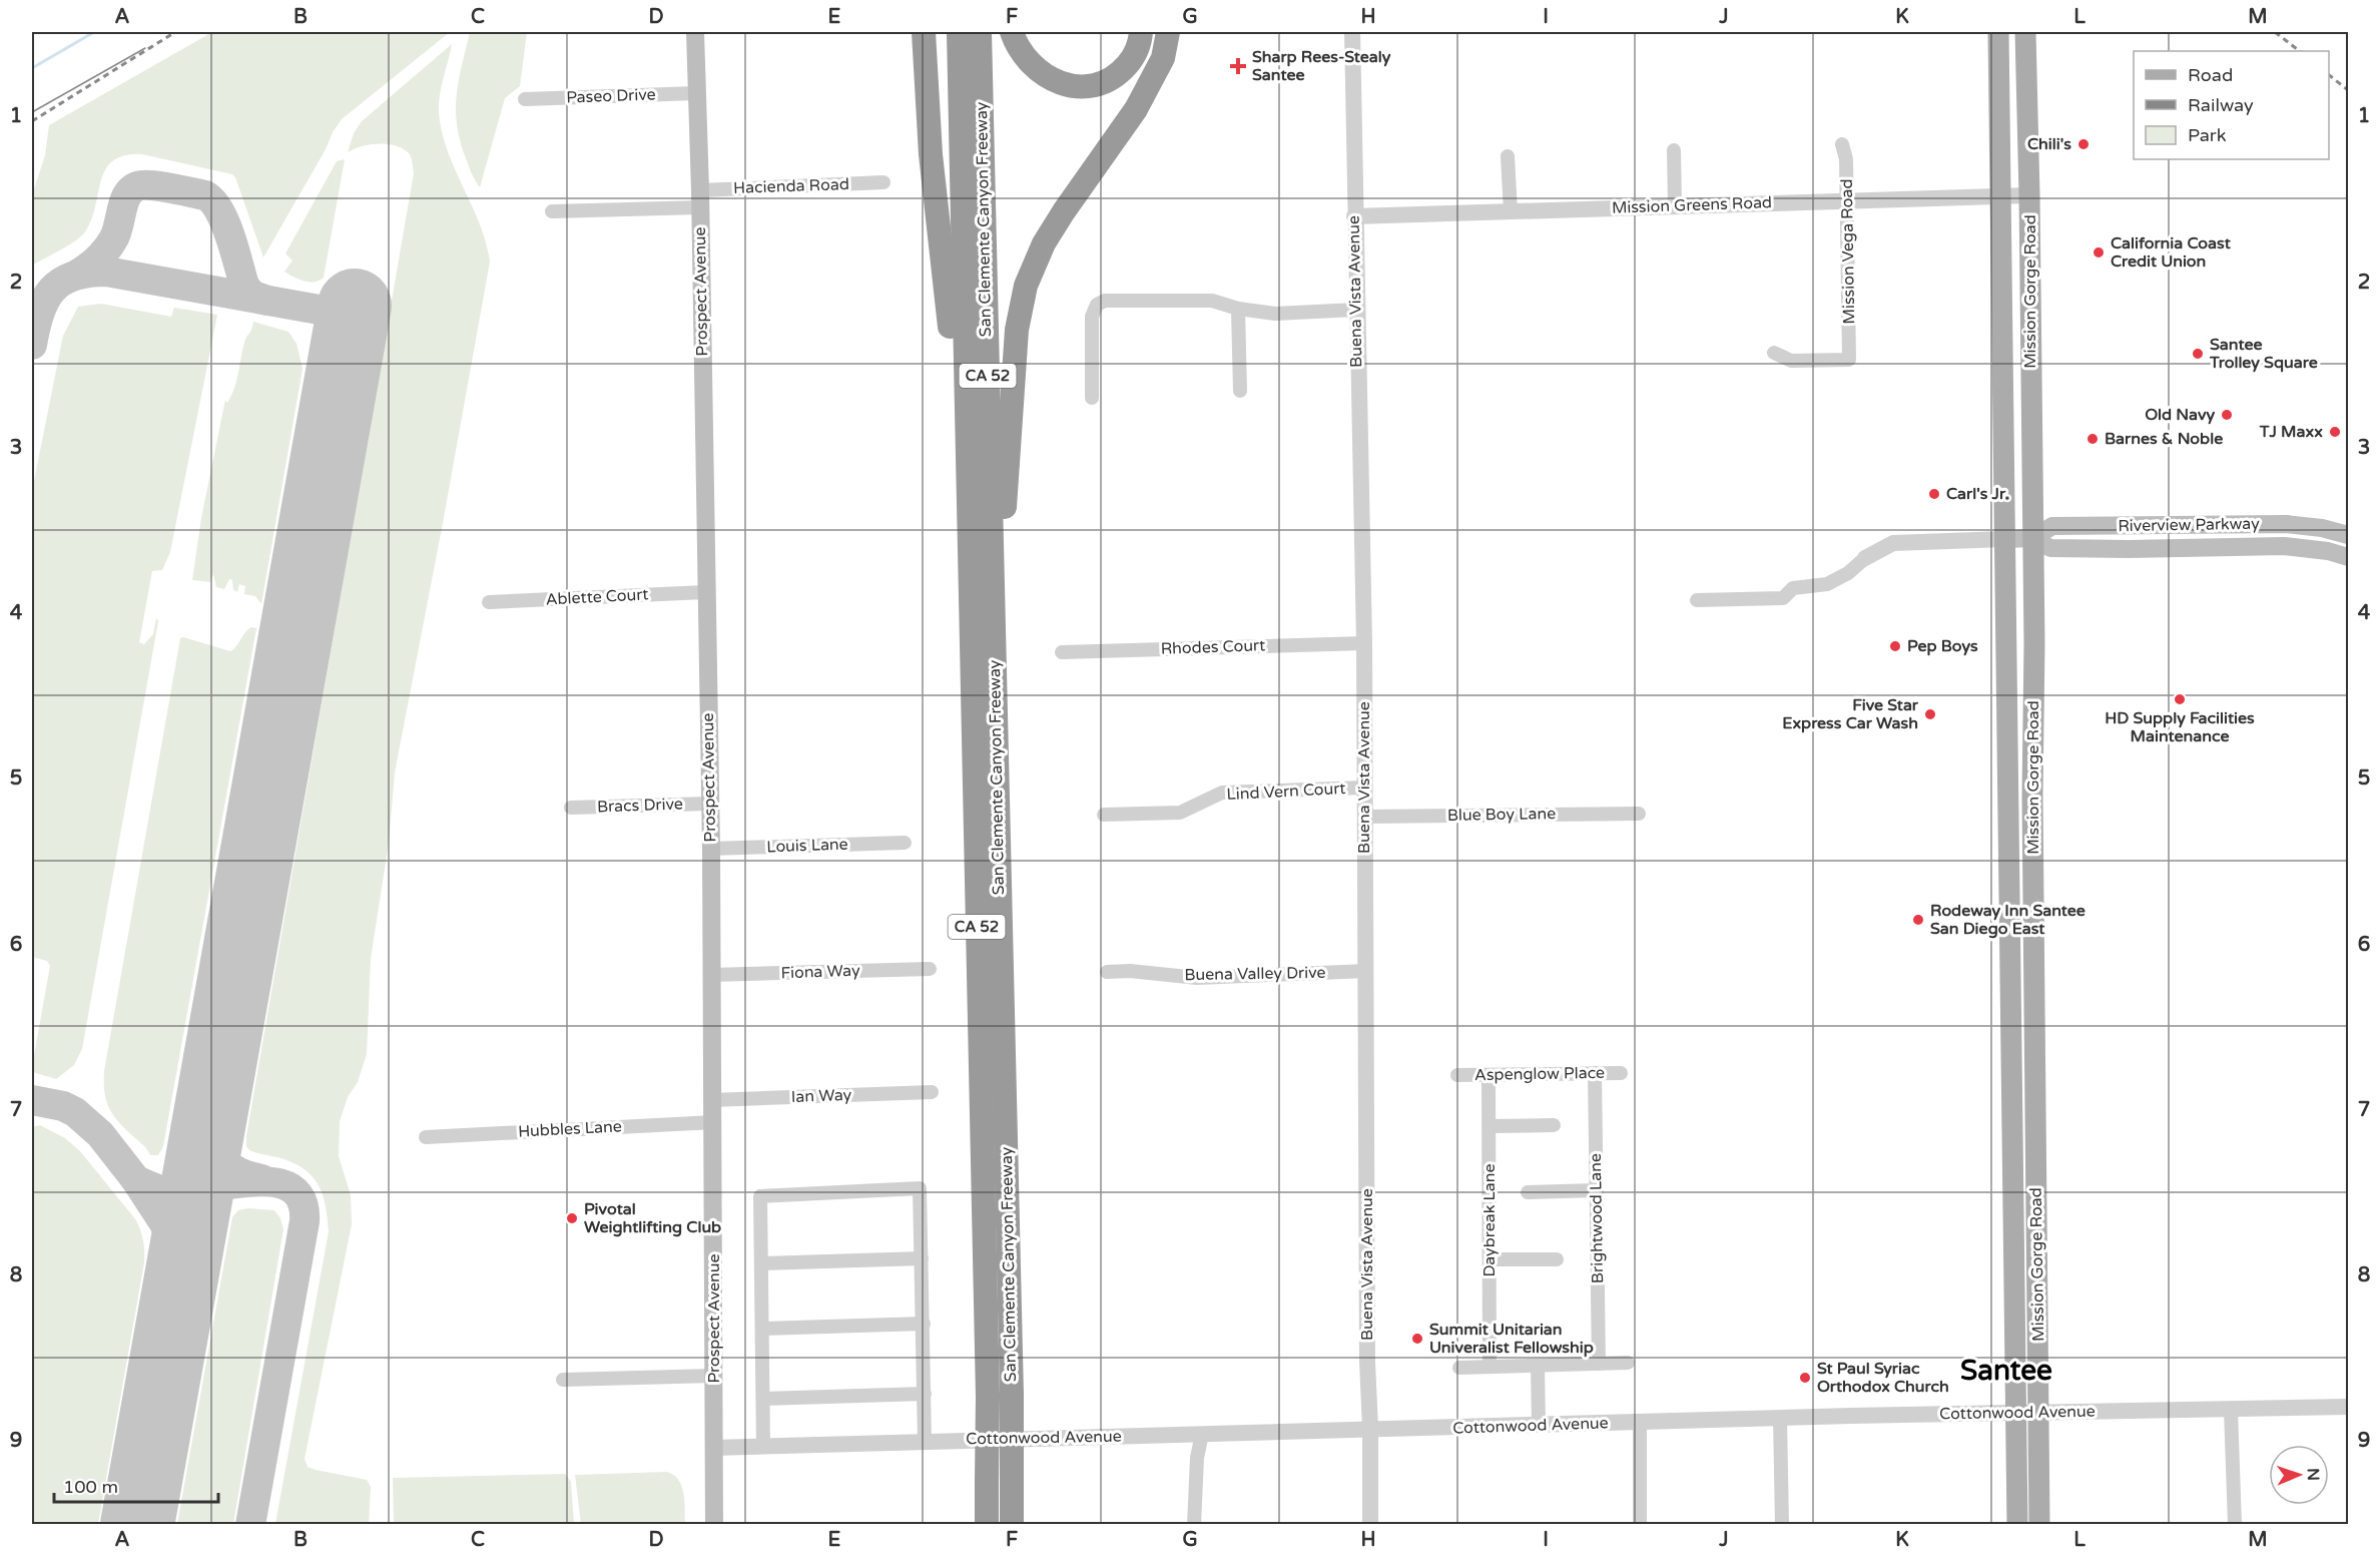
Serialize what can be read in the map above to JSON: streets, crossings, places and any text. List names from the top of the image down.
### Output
{
  "streets": {
    "highway": ["San Clemente Canyon Freeway", "CA 52"],
    "main road": ["Prospect Avenue", "Mission Gorge Road", "Riverview Parkway"],
    "street": [
      "Paseo Drive",
      "Hacienda Road",
      "Mission Greens Road",
      "Mission Vega Road",
      "Buena Vista Avenue",
      "Ablette Court",
      "Rhodes Court",
      "Lind Vern Court",
      "Bracs Drive",
      "Blue Boy Lane",
      "Louis Lane",
      "Fiona Way",
      "Buena Valley Drive",
      "Aspenglow Place",
      "Ian Way",
      "Hubbles Lane",
      "Brightwood Lane",
      "Daybreak Lane",
      "Cottonwood Avenue"
    ]
  },
  "crossings": [
    ["Paseo Drive", "Prospect Avenue"],
    ["Hacienda Road", "Prospect Avenue"],
    ["Mission Greens Road", "Mission Vega Road"],
    ["Mission Greens Road", "Buena Vista Avenue"],
    ["Mission Greens Road", "Mission Gorge Road"],
    ["Prospect Avenue", "Ablette Court"],
    ["Prospect Avenue", "Bracs Drive"],
    ["Prospect Avenue", "Louis Lane"],
    ["Prospect Avenue", "Fiona Way"],
    ["Prospect Avenue", "Ian Way"],
    ["Prospect Avenue", "Hubbles Lane"],
    ["Prospect Avenue", "Cottonwood Avenue"],
    ["Buena Vista Avenue", "Rhodes Court"],
    ["Buena Vista Avenue", "Lind Vern Court"],
    ["Buena Vista Avenue", "Blue Boy Lane"],
    ["Buena Vista Avenue", "Buena Valley Drive"],
    ["Buena Vista Avenue", "Cottonwood Avenue"],
    ["Mission Gorge Road", "Riverview Parkway"],
    ["Mission Gorge Road", "Cottonwood Avenue"],
    ["Aspenglow Place", "Brightwood Lane"],
    ["Aspenglow Place", "Daybreak Lane"]
  ],
  "districts": ["Santee"],
  "places": {
    "health": ["Sharp Rees-Stealy Santee"],
    "other": [
      "Chili's",
      "California Coast Credit Union",
      "Santee Trolley Square",
      "Old Navy",
      "TJ Maxx",
      "Barnes & Noble",
      "Carl's Jr.",
      "Pep Boys",
      "HD Supply Facilities Maintenance",
      "Five Star Express Car Wash",
      "Rodeway Inn Santee San Diego East",
      "Pivotal Weightlifting Club",
      "Summit Unitarian Univeralist Fellowship",
      "St Paul Syriac Orthodox Church"
    ]
  },
  "legend": ["Road", "Railway", "Park"],
  "scale_bar": "100 m",
  "north": "right",
  "grid": {
    "columns": [
      "A",
      "B",
      "C",
      "D",
      "E",
      "F",
      "G",
      "H",
      "I",
      "J",
      "K",
      "L",
      "M"
    ],
    "rows": [
      "1",
      "2",
      "3",
      "4",
      "5",
      "6",
      "7",
      "8",
      "9"
    ]
  }
}
